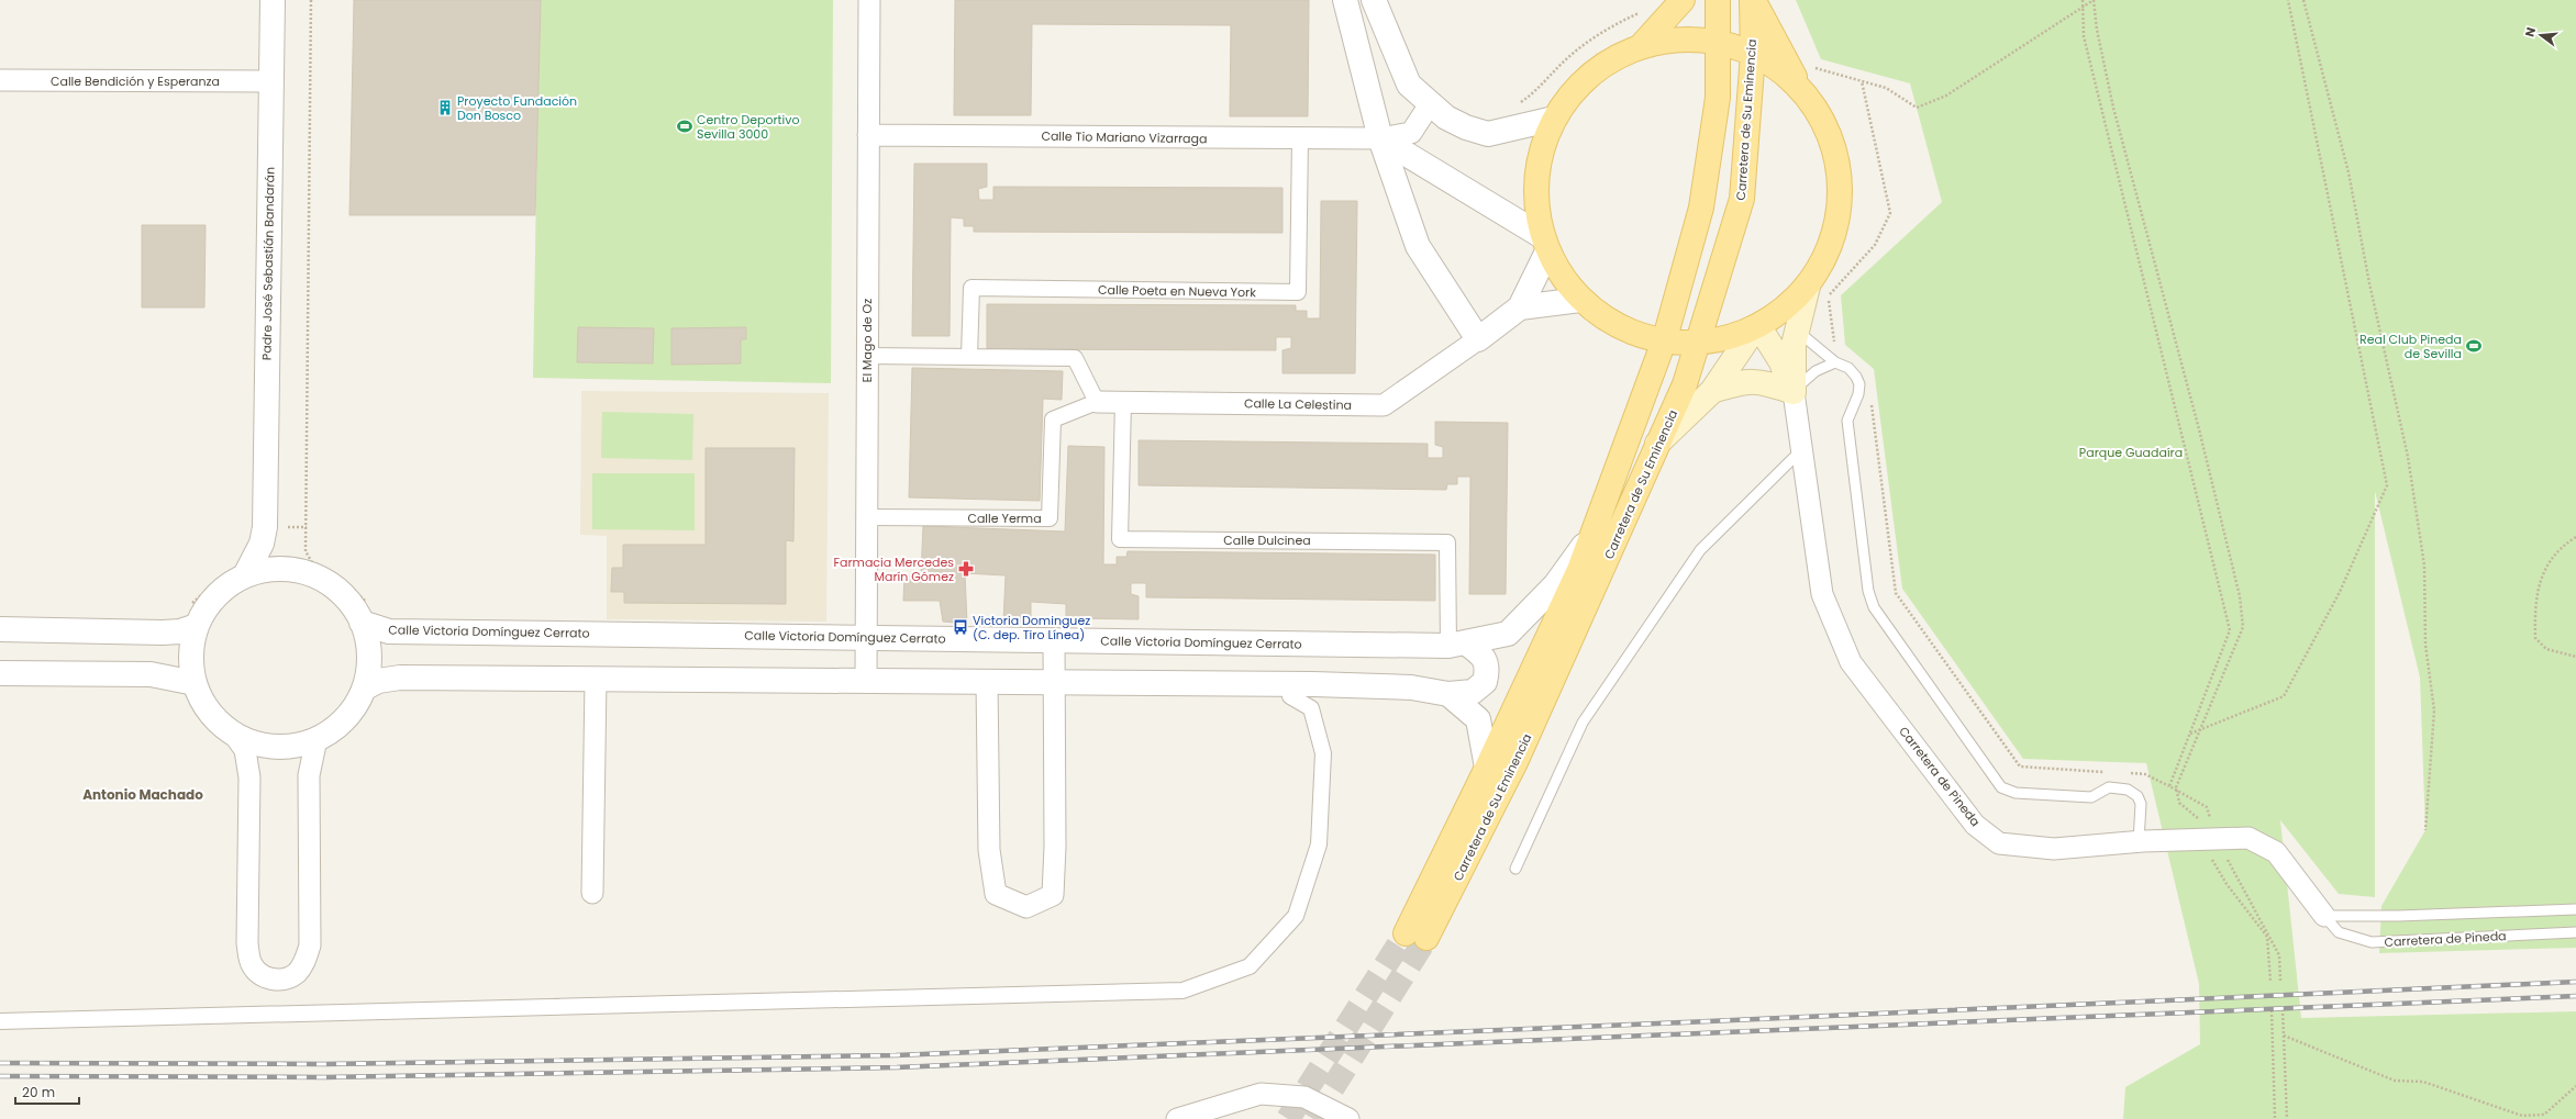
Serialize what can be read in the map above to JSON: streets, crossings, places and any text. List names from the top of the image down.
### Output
{
  "streets": {
    "main road": ["Carretera de Su Eminencia"],
    "street": [
      "Calle Bendición y Esperanza",
      "Calle Tio Mariano Vizarraga",
      "Padre José Sebastián Bandarán",
      "Calle Poeta en Nueva York",
      "El Mago de Oz",
      "Calle La Celestina",
      "Calle Yerma",
      "Calle Dulcinea",
      "Calle Victoria Domínguez Cerrato",
      "Carretera de Pineda"
    ]
  },
  "crossings": [
    ["Calle Bendición y Esperanza", "Padre José Sebastián Bandarán"],
    ["Carretera de Su Eminencia", "Calle Victoria Domínguez Cerrato"],
    ["Calle Tio Mariano Vizarraga", "Calle Poeta en Nueva York"],
    ["Calle Tio Mariano Vizarraga", "El Mago de Oz"],
    ["El Mago de Oz", "Calle Yerma"],
    ["El Mago de Oz", "Calle Victoria Domínguez Cerrato"],
    ["Calle La Celestina", "Calle Yerma"],
    ["Calle La Celestina", "Calle Dulcinea"],
    ["Calle Dulcinea", "Calle Victoria Domínguez Cerrato"]
  ],
  "districts": ["Antonio Machado"],
  "parks": ["Parque Guadaíra"],
  "places": {
    "building": ["Proyecto Fundación Don Bosco"],
    "sports": ["Centro Deportivo Sevilla 3000", "Real Club Pineda de Sevilla"],
    "pharmacy": ["Farmacia Mercedes Marín Gómez"],
    "bus stop": ["Victoria Dominguez (C. dep. Tiro Línea)"]
  },
  "scale_bar": "20 m",
  "north": "left"
}
